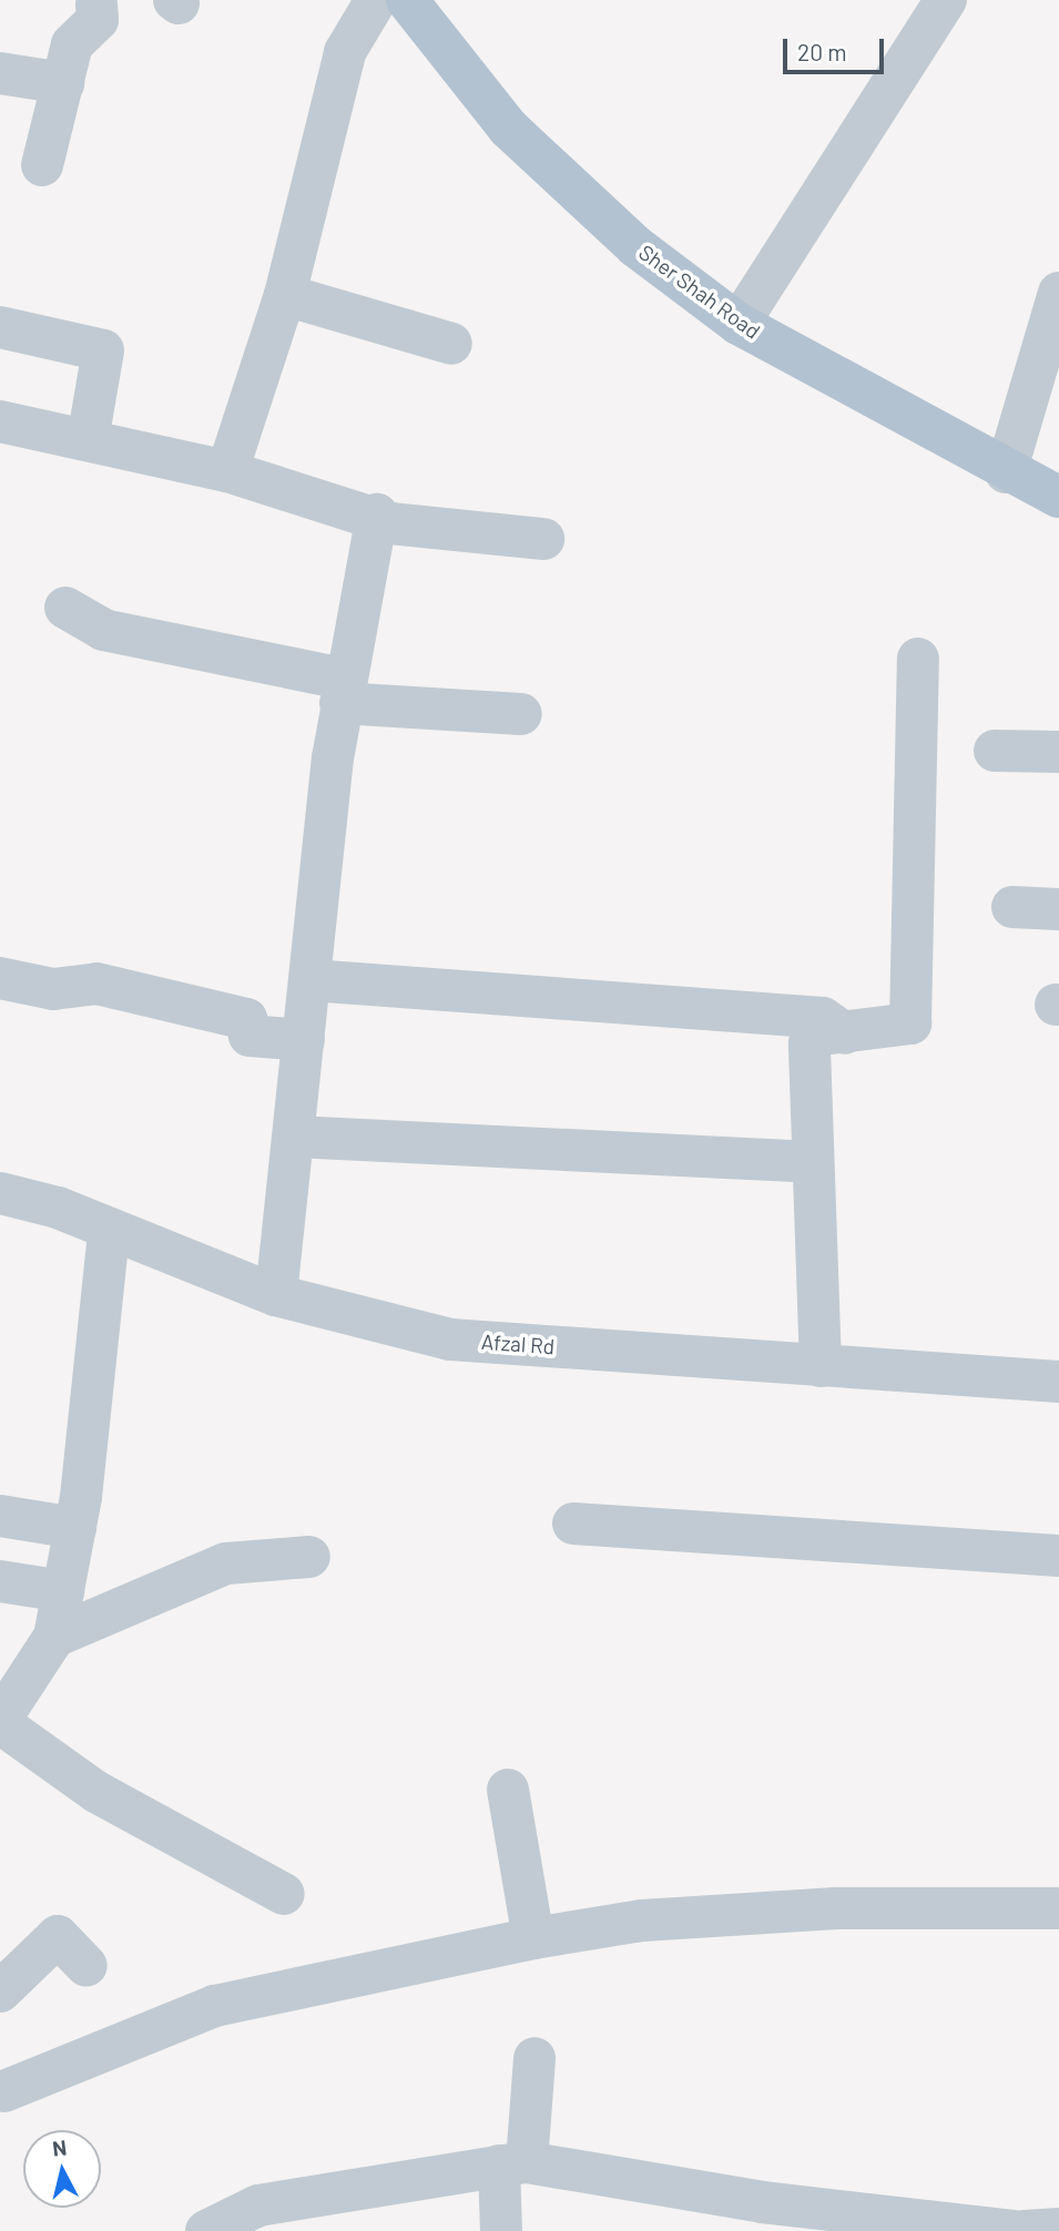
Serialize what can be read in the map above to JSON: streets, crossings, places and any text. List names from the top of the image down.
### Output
{
  "streets": {
    "main road": ["Sher Shah Road"],
    "street": ["Afzal Rd"]
  },
  "scale_bar": "20 m",
  "north": "top"
}
